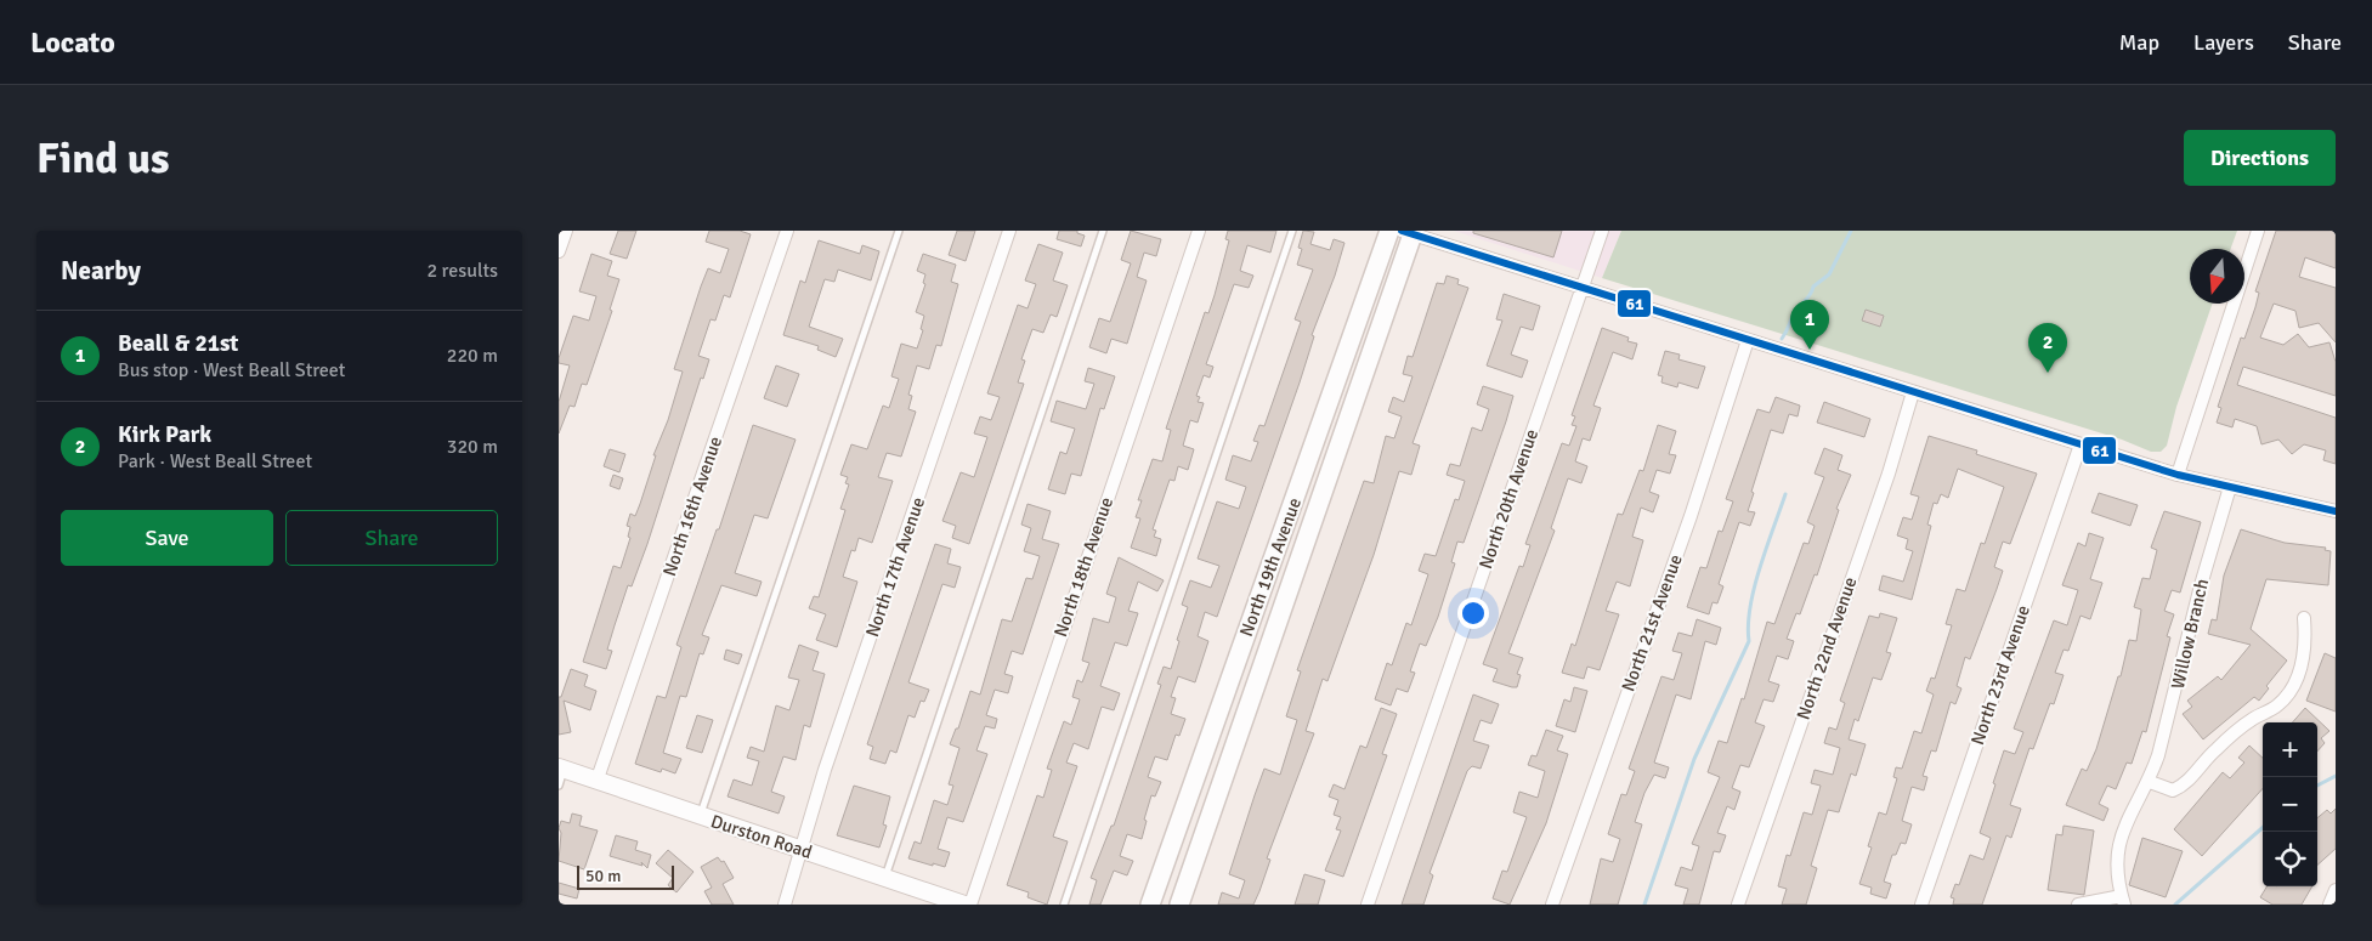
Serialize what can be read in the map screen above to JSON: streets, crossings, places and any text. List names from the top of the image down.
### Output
{
  "streets": {
    "main road": ["North 19th Avenue", "Durston Road"],
    "street": [
      "North 20th Avenue",
      "North 16th Avenue",
      "North 17th Avenue",
      "North 18th Avenue",
      "North 21st Avenue",
      "Willow Branch",
      "North 22nd Avenue",
      "North 23rd Avenue"
    ]
  },
  "crossings": [
    ["North 16th Avenue", "Durston Road"],
    ["North 17th Avenue", "Durston Road"]
  ],
  "lines": ["transit line 61"],
  "scale_bar": "50 m",
  "north": "bottom",
  "page": {
    "header": "Locato",
    "nav": ["Map", "Layers", "Share"],
    "buttons": [
      "Directions",
      ["Save", "Share"]
    ],
    "title": "Find us",
    "heading": ["Nearby", "2 results"],
    "pins": ["1", "2"],
    "list": [
      {
        "mark": "1",
        "name": "Beall & 21st",
        "note": "Bus stop · West Beall Street",
        "value": "220 m"
      },
      {
        "mark": "2",
        "name": "Kirk Park",
        "note": "Park · West Beall Street",
        "value": "320 m"
      }
    ],
    "map_buttons": ["+", "−"],
    "scale": "50 m"
  }
}
